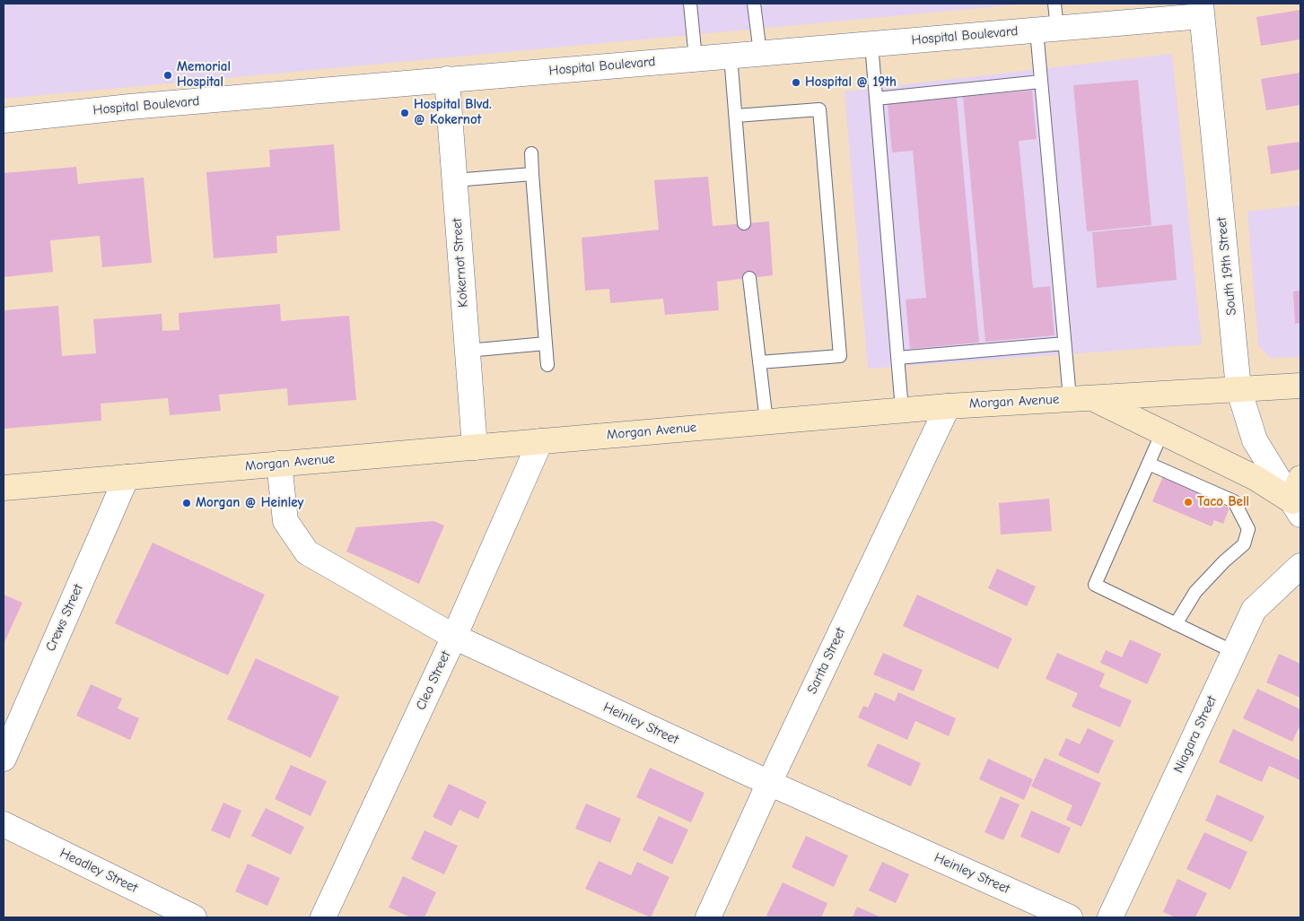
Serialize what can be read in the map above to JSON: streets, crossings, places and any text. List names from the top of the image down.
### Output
{
  "streets": {
    "main road": ["Morgan Avenue"],
    "street": [
      "Hospital Boulevard",
      "Kokernot Street",
      "South 19th Street",
      "Crews Street",
      "Sarita Street",
      "Cleo Street",
      "Heinley Street",
      "Niagara Street",
      "Headley Street"
    ]
  },
  "crossings": [
    ["Hospital Boulevard", "Kokernot Street"],
    ["Hospital Boulevard", "South 19th Street"],
    ["Kokernot Street", "Morgan Avenue"],
    ["South 19th Street", "Morgan Avenue"],
    ["Morgan Avenue", "Crews Street"],
    ["Morgan Avenue", "Sarita Street"],
    ["Morgan Avenue", "Cleo Street"],
    ["Morgan Avenue", "Heinley Street"],
    ["Sarita Street", "Heinley Street"],
    ["Cleo Street", "Heinley Street"]
  ],
  "places": [
    "Memorial Hospital",
    "Hospital @ 19th",
    "Hospital Blvd. @ Kokernot",
    "Taco Bell",
    "Morgan @ Heinley"
  ]
}
